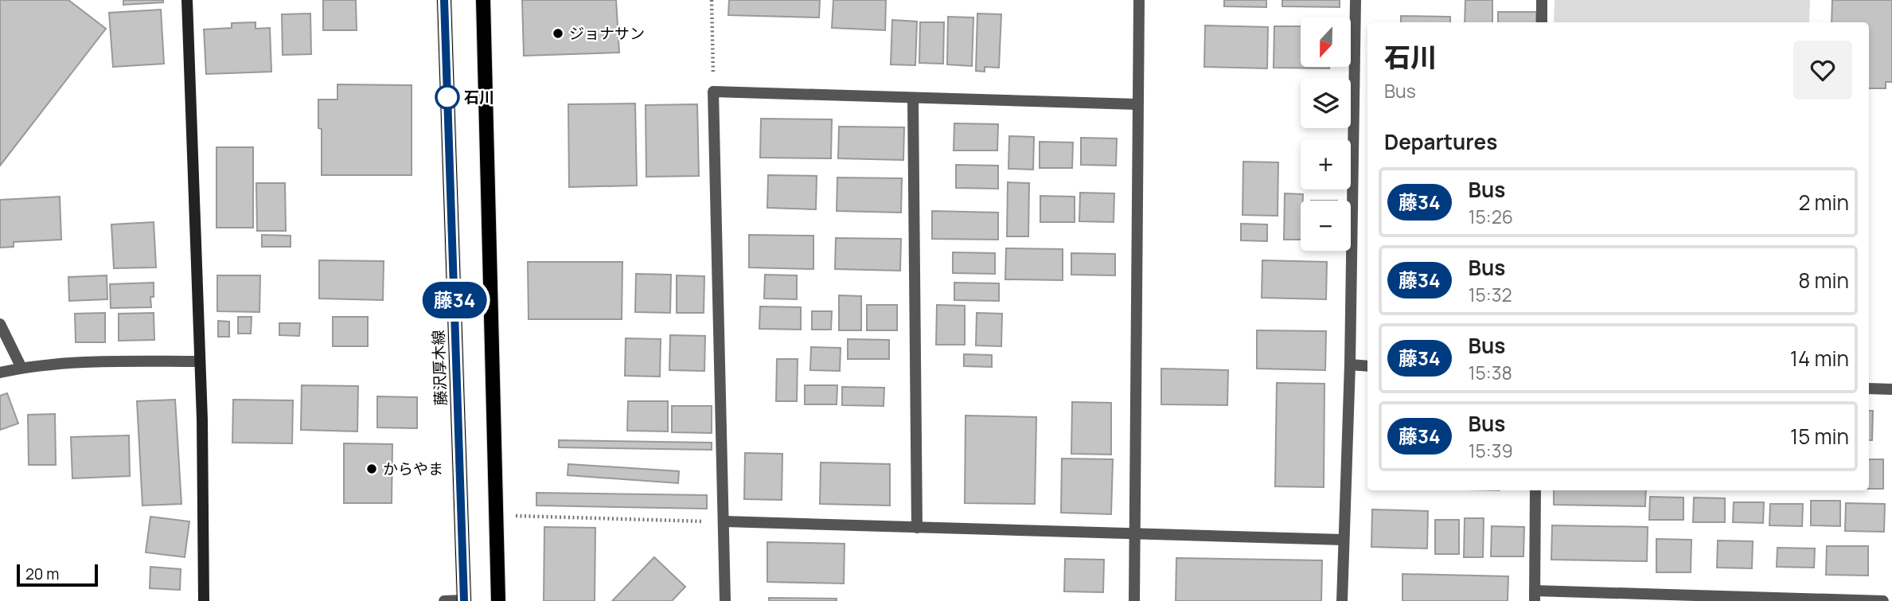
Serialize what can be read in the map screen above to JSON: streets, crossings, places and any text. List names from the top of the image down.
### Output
{
  "streets": {
    "main road": ["藤沢厚木線"]
  },
  "places": ["ジョナサン", "石川", "からやま"],
  "lines": ["bus line 藤34"],
  "scale_bar": "20 m",
  "north": "bottom",
  "page": {
    "on_map": "藤34",
    "map_buttons": ["+", "−"],
    "heading": [
      ["石川", "Bus"],
      "Departures"
    ],
    "list": [
      {
        "mark": "藤34",
        "name": "Bus",
        "note": "15:26",
        "value": "2 min"
      },
      {
        "mark": "藤34",
        "name": "Bus",
        "note": "15:32",
        "value": "8 min"
      },
      {
        "mark": "藤34",
        "name": "Bus",
        "note": "15:38",
        "value": "14 min"
      },
      {
        "mark": "藤34",
        "name": "Bus",
        "note": "15:39",
        "value": "15 min"
      }
    ],
    "scale": "20 m"
  }
}
